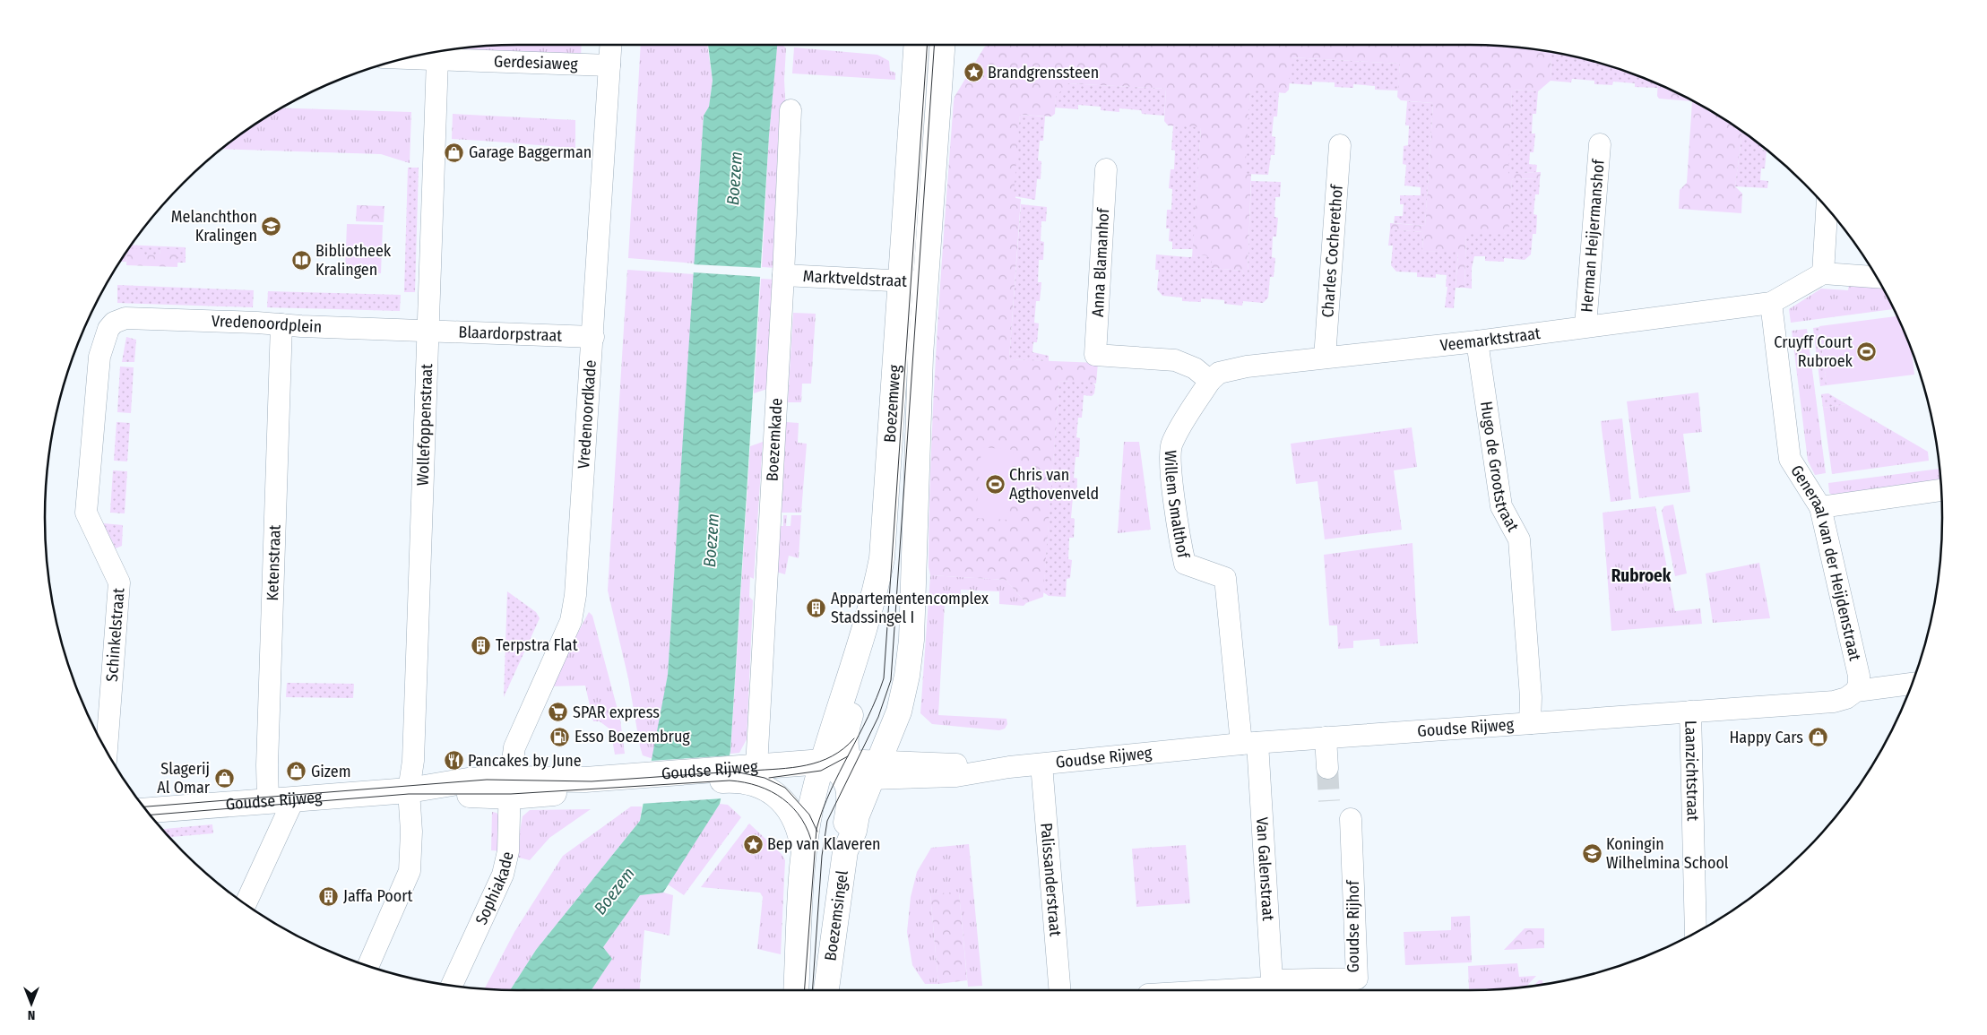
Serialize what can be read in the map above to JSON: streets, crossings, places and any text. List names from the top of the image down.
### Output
{
  "streets": {
    "main road": ["Boezemweg", "Goudse Rijweg", "Boezemsingel"],
    "street": [
      "Gerdesiaweg",
      "Herman Heijermanshof",
      "Charles Cocherethof",
      "Anna Blamanhof",
      "Marktveldstraat",
      "Vredenoordplein",
      "Blaardorpstraat",
      "Veemarktstraat",
      "Vredenoordkade",
      "Wollefoppenstraat",
      "Boezemkade",
      "Hugo de Grootstraat",
      "Willem Smalthof",
      "Ketenstraat",
      "Generaal van der Heijdenstraat",
      "Schinkelstraat",
      "Laanzichtstraat",
      "Van Galenstraat",
      "Palissanderstraat",
      "Sophiakade",
      "Goudse Rijhof"
    ]
  },
  "crossings": [
    ["Gerdesiaweg", "Vredenoordkade"],
    ["Gerdesiaweg", "Wollefoppenstraat"],
    ["Herman Heijermanshof", "Veemarktstraat"],
    ["Charles Cocherethof", "Veemarktstraat"],
    ["Anna Blamanhof", "Veemarktstraat"],
    ["Anna Blamanhof", "Willem Smalthof"],
    ["Marktveldstraat", "Boezemweg"],
    ["Marktveldstraat", "Boezemkade"],
    ["Vredenoordplein", "Blaardorpstraat"],
    ["Vredenoordplein", "Wollefoppenstraat"],
    ["Vredenoordplein", "Ketenstraat"],
    ["Vredenoordplein", "Schinkelstraat"],
    ["Blaardorpstraat", "Vredenoordkade"],
    ["Blaardorpstraat", "Wollefoppenstraat"],
    ["Veemarktstraat", "Hugo de Grootstraat"],
    ["Veemarktstraat", "Willem Smalthof"],
    ["Veemarktstraat", "Generaal van der Heijdenstraat"],
    ["Boezemweg", "Goudse Rijweg"],
    ["Boezemweg", "Boezemsingel"],
    ["Vredenoordkade", "Goudse Rijweg"],
    ["Vredenoordkade", "Sophiakade"],
    ["Wollefoppenstraat", "Goudse Rijweg"],
    ["Boezemkade", "Goudse Rijweg"],
    ["Hugo de Grootstraat", "Goudse Rijweg"],
    ["Willem Smalthof", "Goudse Rijweg"],
    ["Willem Smalthof", "Van Galenstraat"],
    ["Ketenstraat", "Goudse Rijweg"],
    ["Generaal van der Heijdenstraat", "Goudse Rijweg"],
    ["Goudse Rijweg", "Laanzichtstraat"],
    ["Goudse Rijweg", "Van Galenstraat"],
    ["Goudse Rijweg", "Palissanderstraat"],
    ["Goudse Rijweg", "Sophiakade"],
    ["Goudse Rijweg", "Boezemsingel"],
    ["Van Galenstraat", "Goudse Rijhof"]
  ],
  "districts": ["Rubroek"],
  "water": ["Boezem"],
  "places": {
    "place": ["Brandgrenssteen", "Bep van Klaveren"],
    "shop": [
      "Garage Baggerman",
      "Happy Cars",
      "Gizem",
      "Slagerij Al Omar"
    ],
    "school or university": ["Melanchthon Kralingen", "Koningin Wilhelmina School"],
    "library": ["Bibliotheek Kralingen"],
    "sports": ["Cruyff Court Rubroek", "Chris van Agthovenveld"],
    "building": ["Appartementencomplex Stadssingel I", "Terpstra Flat", "Jaffa Poort"],
    "supermarket": ["SPAR express"],
    "fuel station": ["Esso Boezembrug"],
    "restaurant": ["Pancakes by June"]
  },
  "north": "bottom"
}
